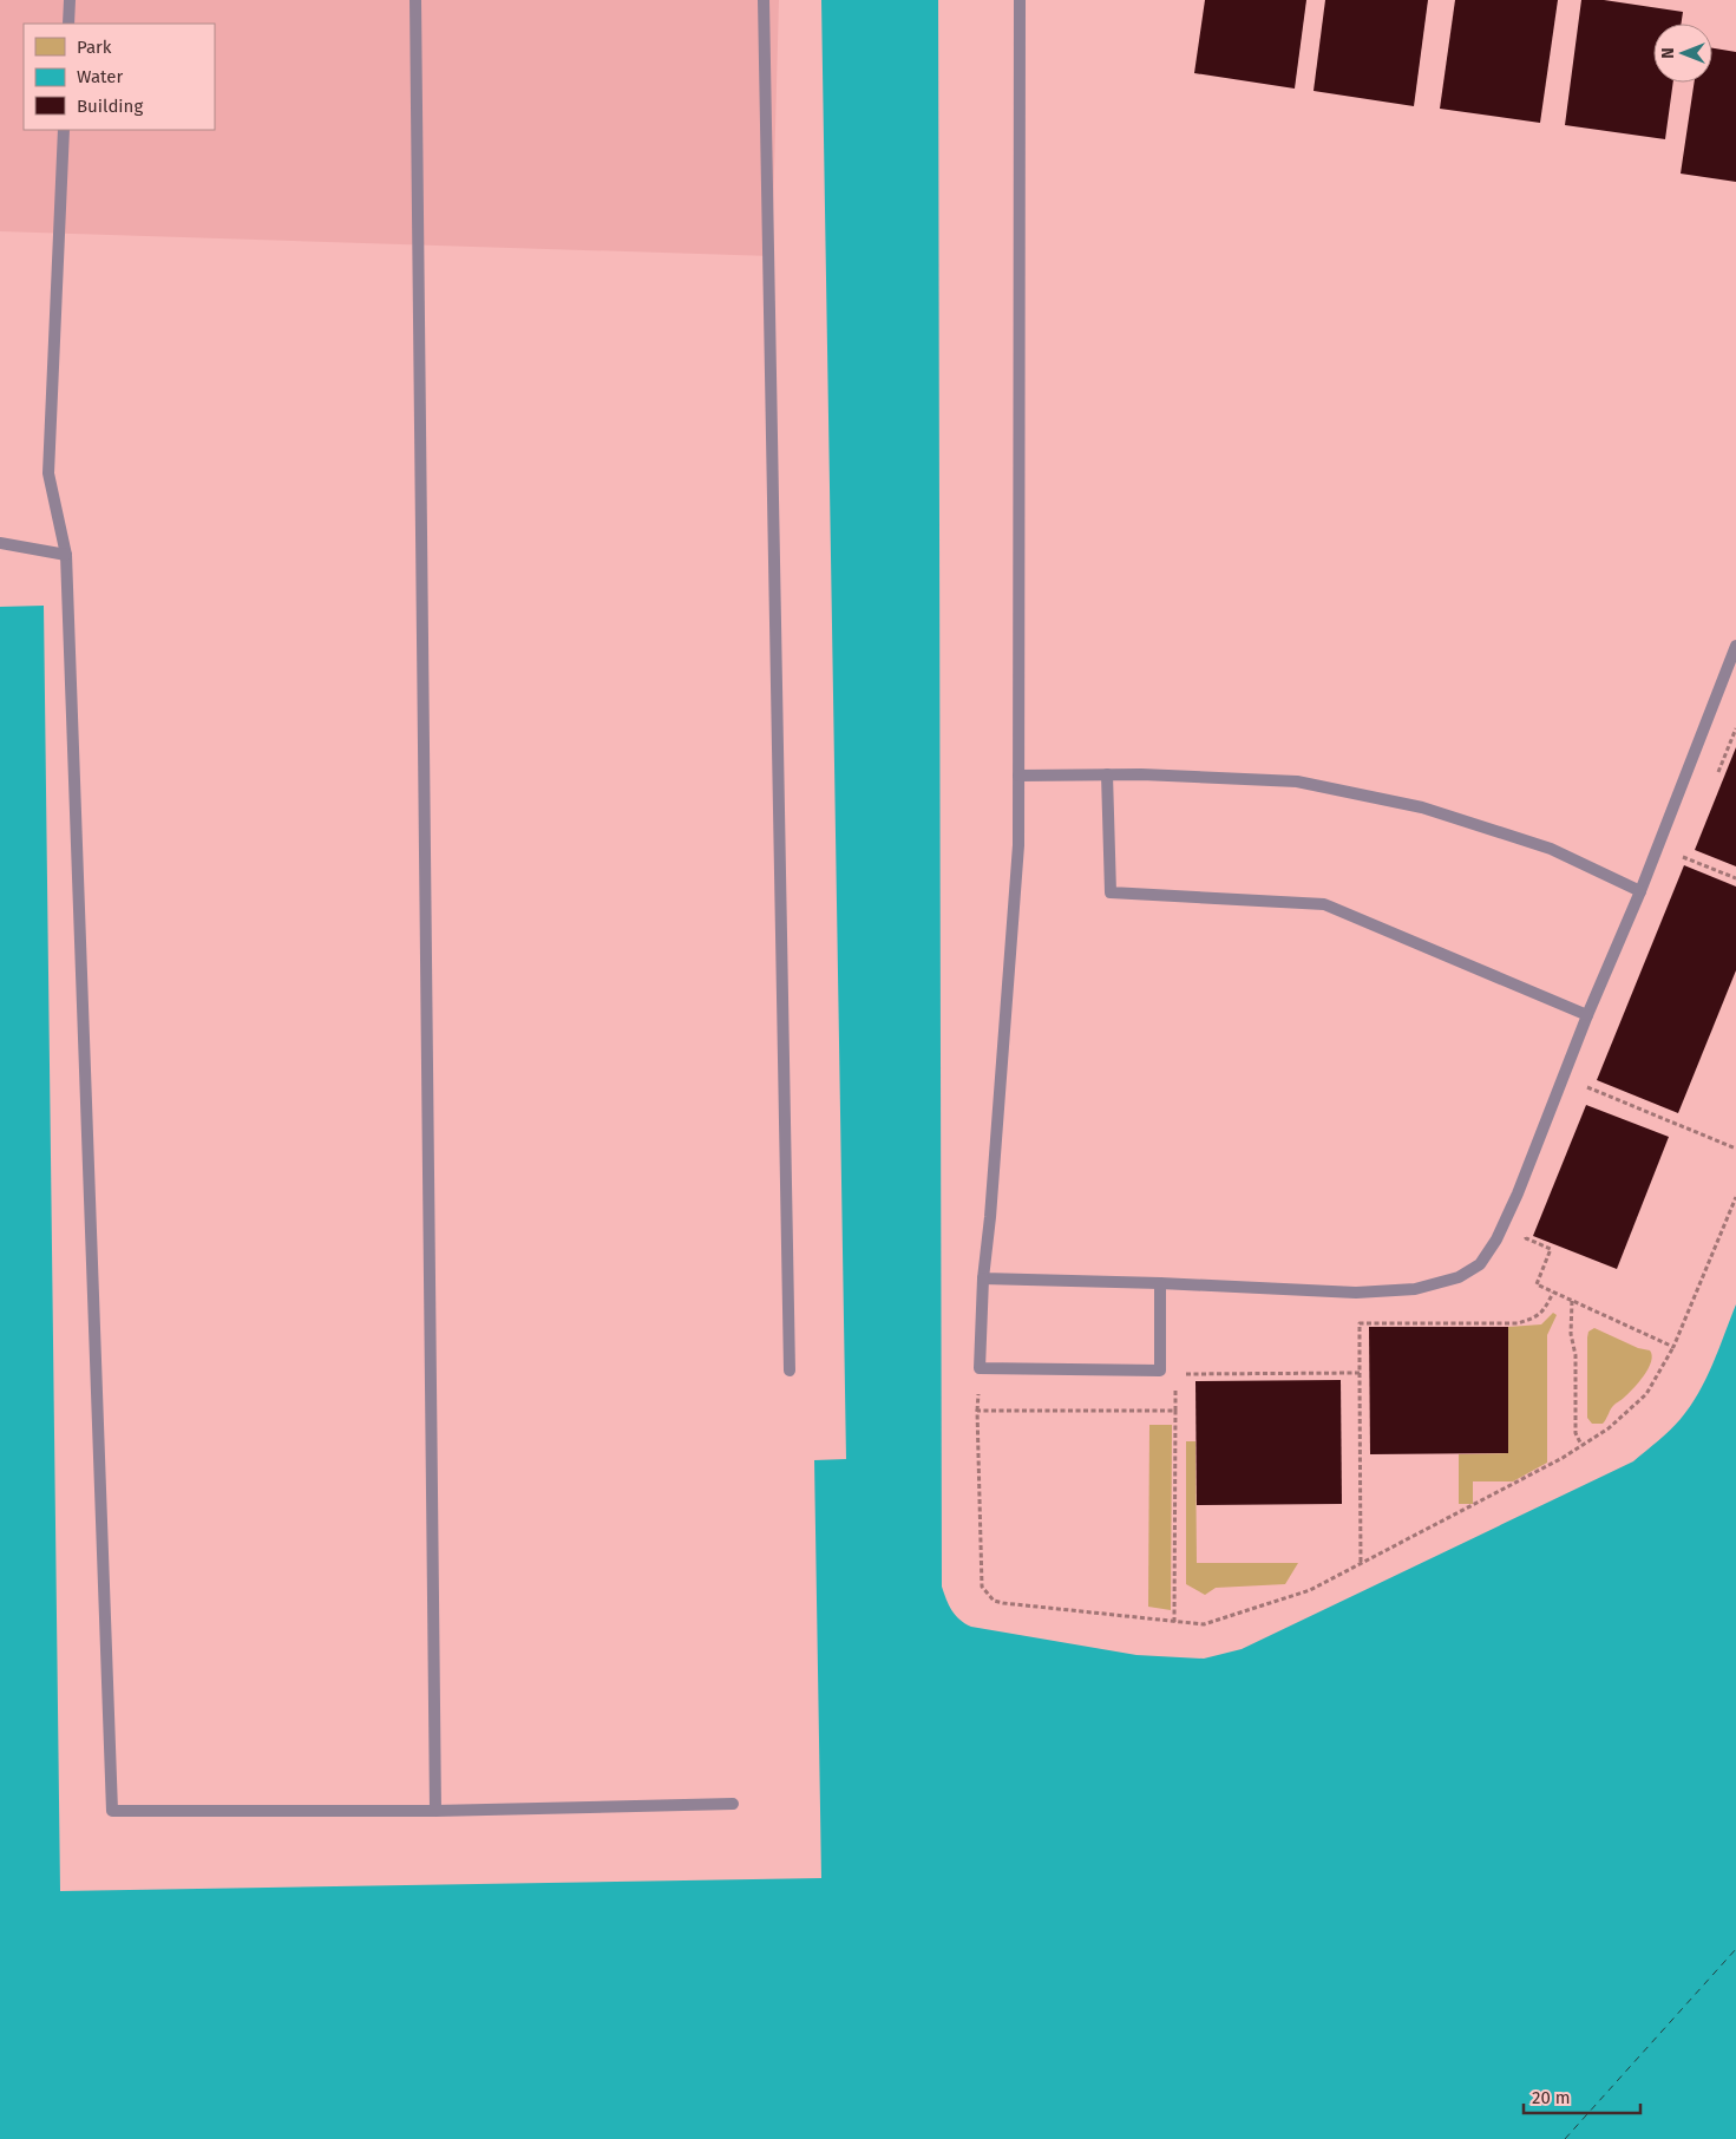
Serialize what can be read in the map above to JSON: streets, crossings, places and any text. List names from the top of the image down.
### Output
{
  "legend": ["Park", "Water", "Building"],
  "scale_bar": "20 m",
  "north": "left"
}
